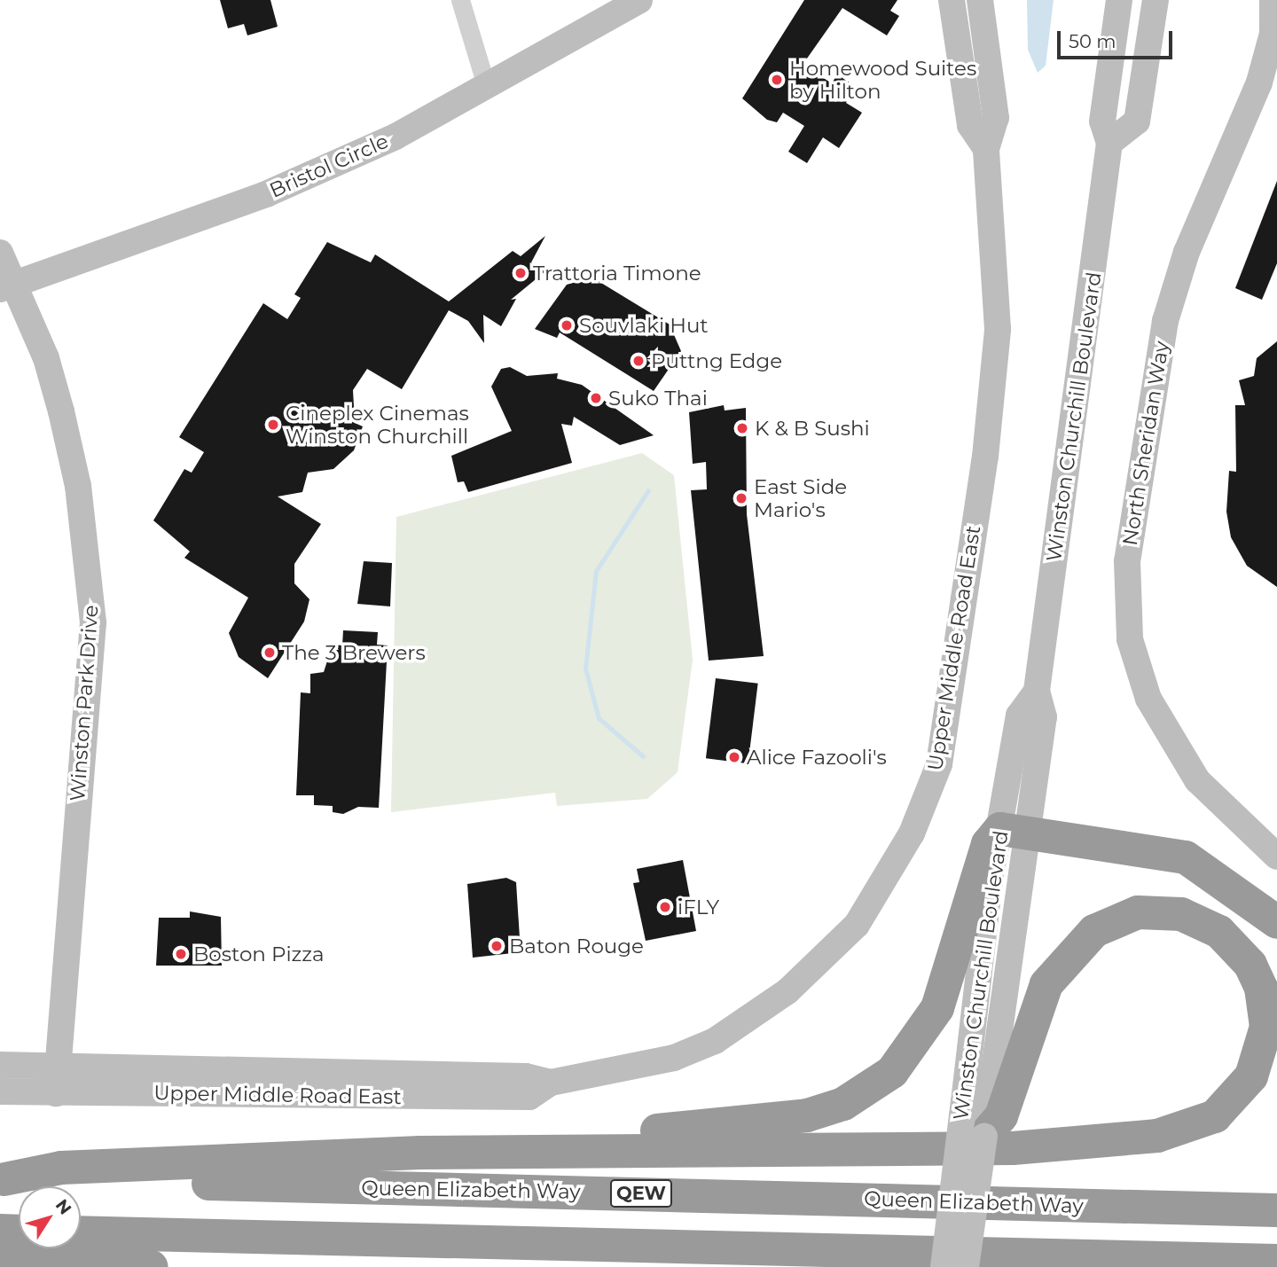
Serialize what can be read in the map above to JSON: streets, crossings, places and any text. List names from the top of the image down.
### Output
{
  "streets": {
    "highway": ["Queen Elizabeth Way", "QEW"],
    "street": [
      "Bristol Circle",
      "Winston Churchill Boulevard",
      "North Sheridan Way",
      "Upper Middle Road East",
      "Winston Park Drive"
    ]
  },
  "crossings": [
    ["Bristol Circle", "Winston Park Drive"],
    ["Upper Middle Road East", "Winston Park Drive"]
  ],
  "places": [
    "Homewood Suites by Hilton",
    "Trattoria Timone",
    "Souvlaki Hut",
    "Puttng Edge",
    "Suko Thai",
    "Cineplex Cinemas Winston Churchill",
    "K & B Sushi",
    "East Side Mario's",
    "The 3 Brewers",
    "Alice Fazooli's",
    "iFLY",
    "Baton Rouge",
    "Boston Pizza"
  ],
  "scale_bar": "50 m",
  "north": "top right"
}
